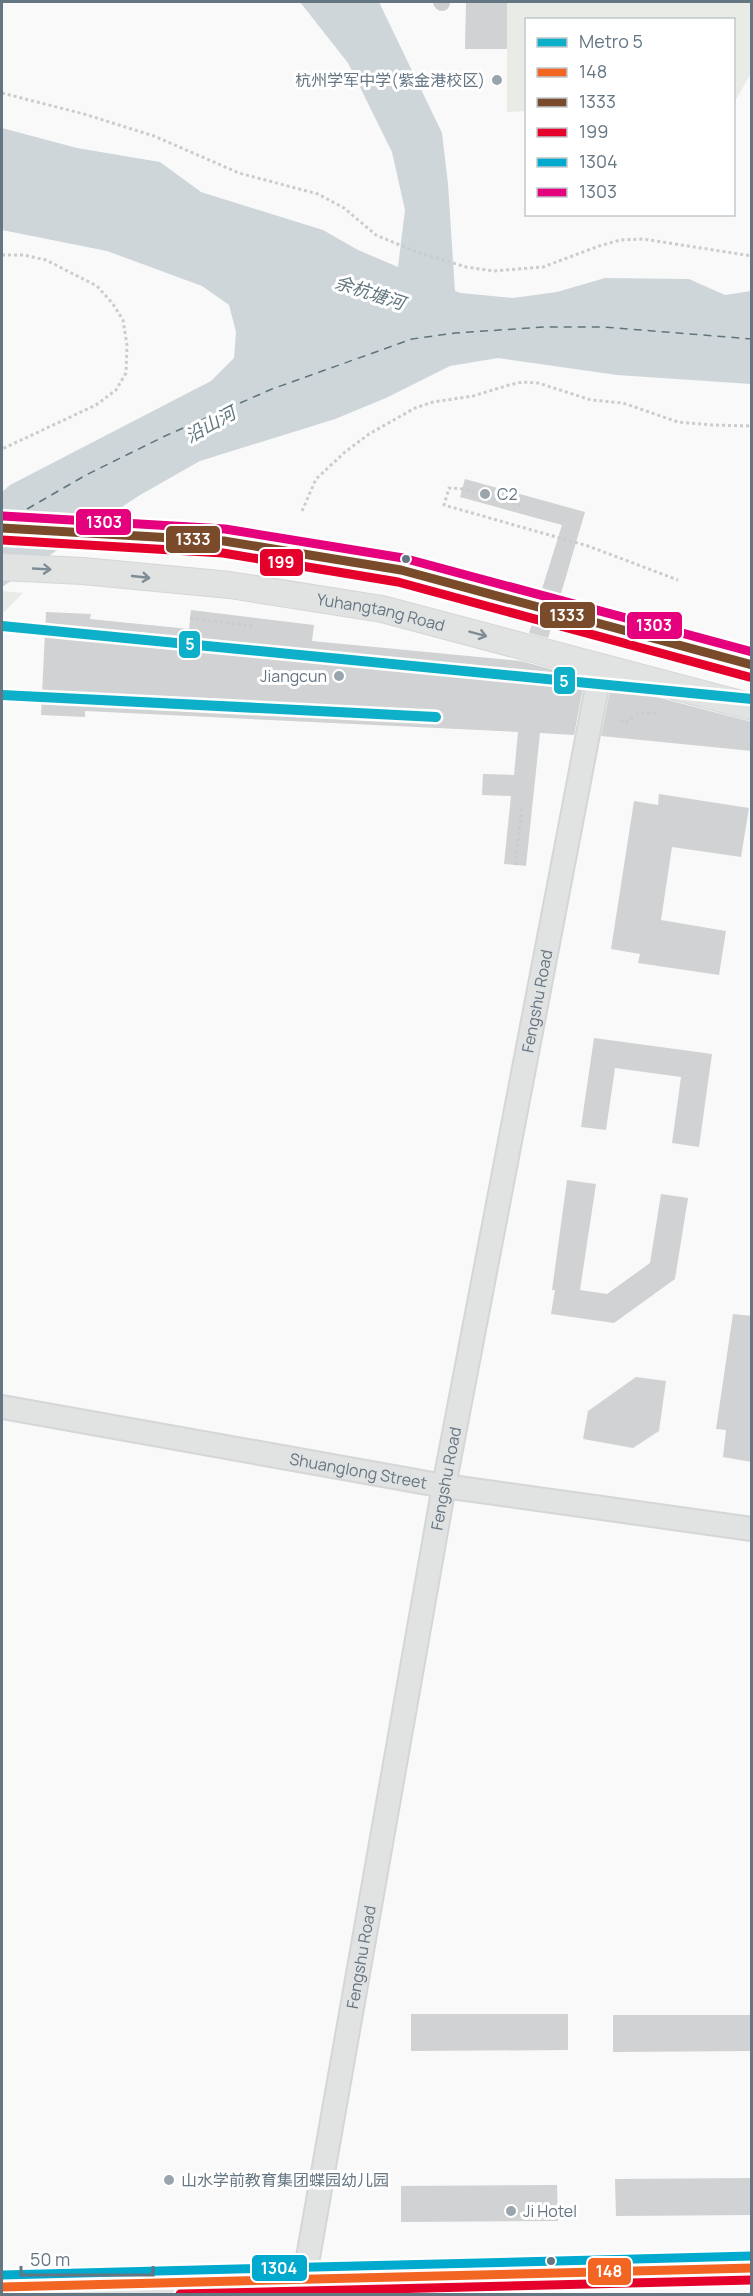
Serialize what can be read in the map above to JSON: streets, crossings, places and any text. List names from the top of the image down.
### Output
{
  "streets": {
    "main road": ["Yuhangtang Road"],
    "street": ["Fengshu Road", "Shuanglong Street"]
  },
  "crossings": [
    ["Yuhangtang Road", "Fengshu Road"],
    ["Fengshu Road", "Shuanglong Street"]
  ],
  "water": ["余杭塘河", "沿山河"],
  "places": [
    "杭州学军中学(紫金港校区)",
    "C2",
    "Jiangcun",
    "山水学前教育集团蝶园幼儿园",
    "Ji Hotel"
  ],
  "lines": [
    "transit line 1303",
    "transit line 1333",
    "transit line 199",
    "metro line 5",
    "transit line 1304",
    "transit line 148"
  ],
  "legend": [
    "Metro 5",
    "148",
    "1333",
    "199",
    "1304",
    "1303"
  ],
  "scale_bar": "50 m"
}
